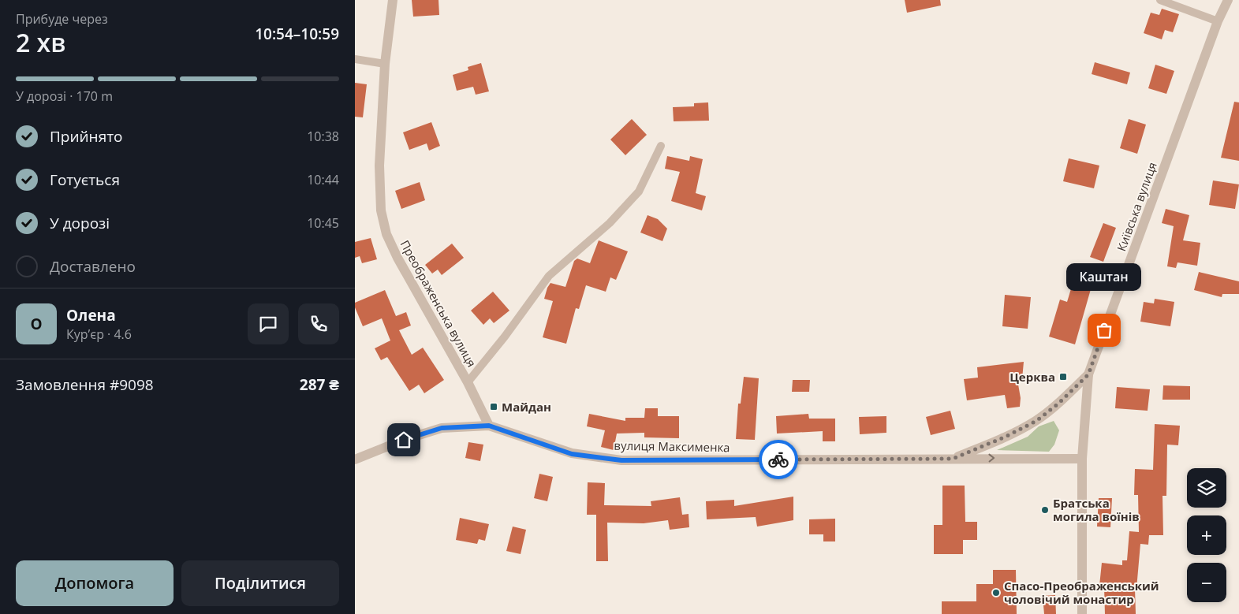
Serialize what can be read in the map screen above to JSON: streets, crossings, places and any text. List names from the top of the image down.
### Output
{
  "streets": {
    "street": ["Київська вулиця", "Преображенська вулиця", "вулиця Максименка"]
  },
  "crossings": [
    ["Київська вулиця", "вулиця Максименка"],
    ["Преображенська вулиця", "вулиця Максименка"]
  ],
  "places": {
    "other": ["Каштан", "Братська могила воїнів", "Спасо-Преображенський чоловічий монастир"],
    "transit": ["Церква", "Майдан"]
  },
  "page": {
    "heading": ["2 хв", "Прибуде через", "10:54–10:59"],
    "panel": [
      "Олена",
      "Кур’єр · 4.6",
      "Замовлення #9098",
      "287 ₴"
    ],
    "bar": "У дорозі · 170 m",
    "list": [
      ["Прийнято", "10:38"],
      ["Готується", "10:44"],
      ["У дорозі", "10:45"],
      "Доставлено"
    ],
    "bubble": "Каштан",
    "round": "О",
    "map_buttons": ["+", "−"],
    "buttons": ["Допомога", "Поділитися"]
  }
}
